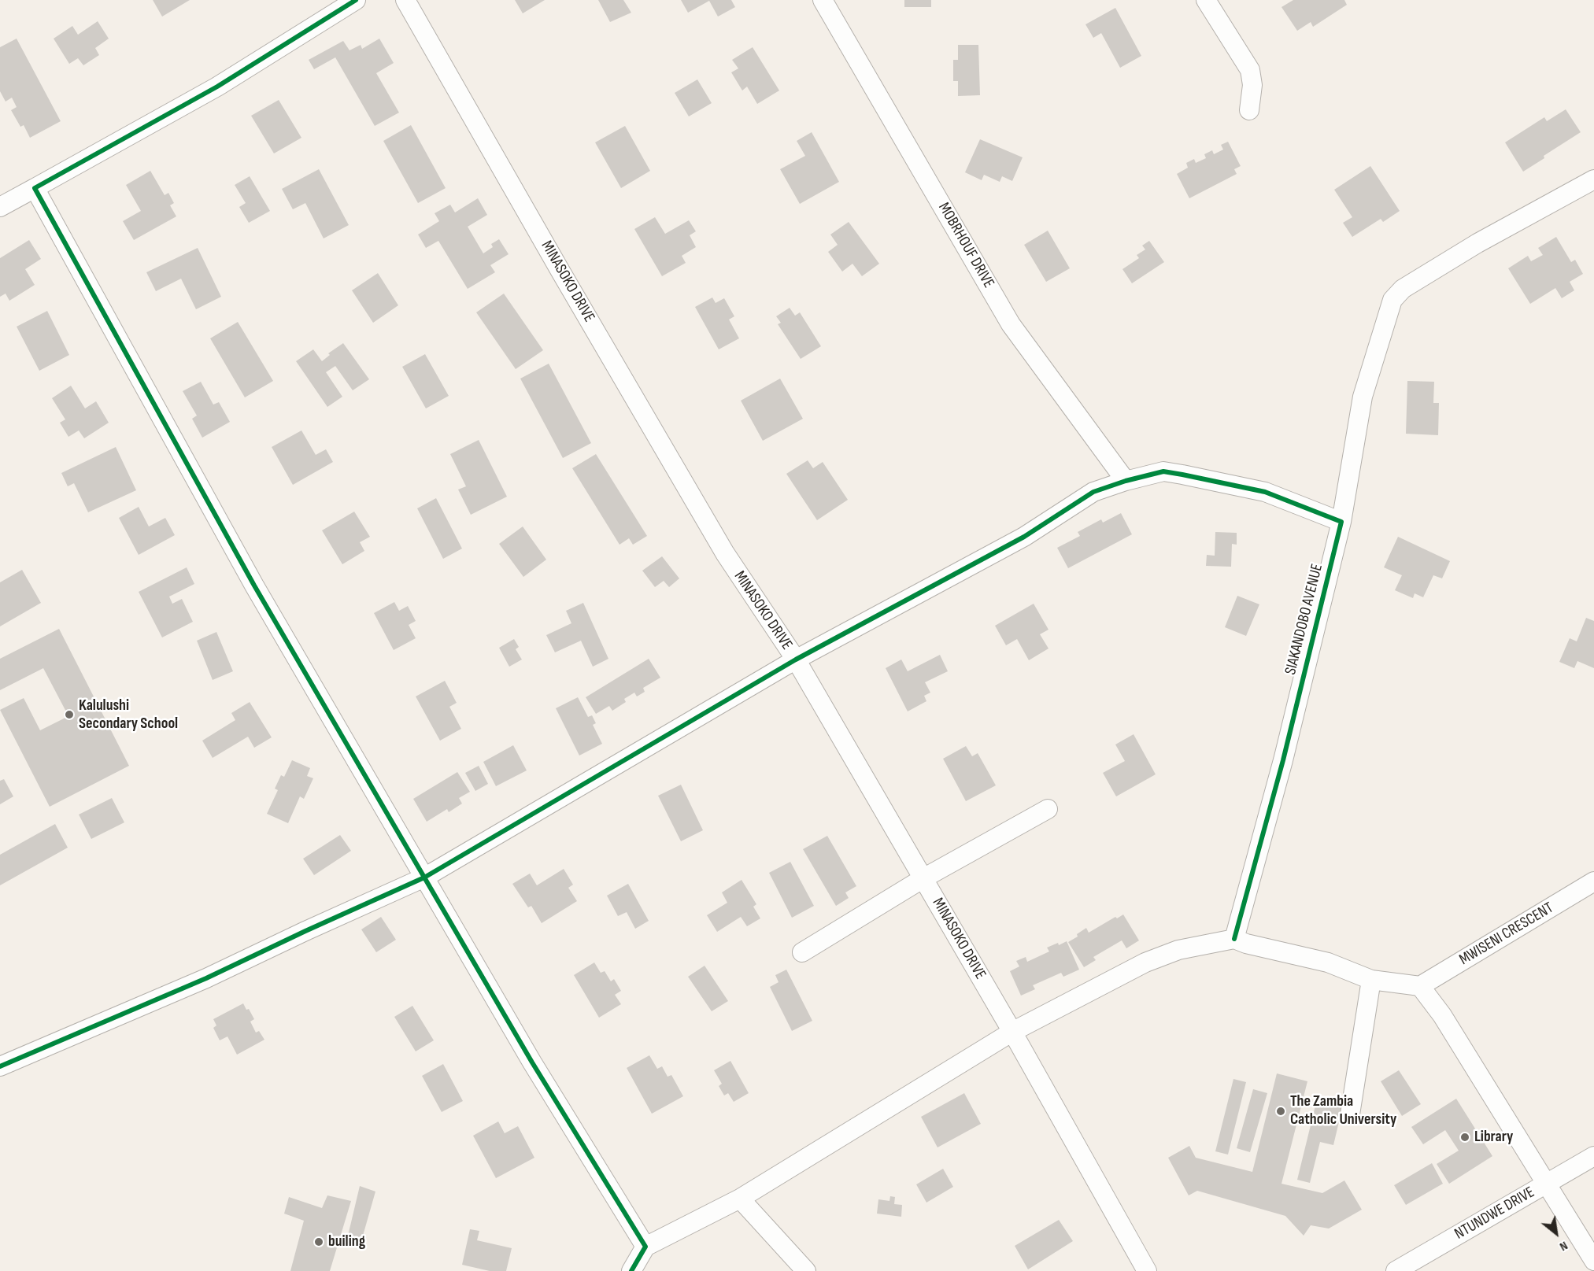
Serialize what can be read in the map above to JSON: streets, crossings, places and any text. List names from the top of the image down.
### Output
{
  "streets": {
    "street": [
      "MOBRHOUF DRIVE",
      "MINASOKO DRIVE",
      "SIAKANDOBO AVENUE",
      "MWISENI CRESCENT",
      "NTUNDWE DRIVE"
    ]
  },
  "places": [
    "Kalulushi Secondary School",
    "The Zambia Catholic University",
    "Library",
    "builing"
  ],
  "north": "bottom right"
}
